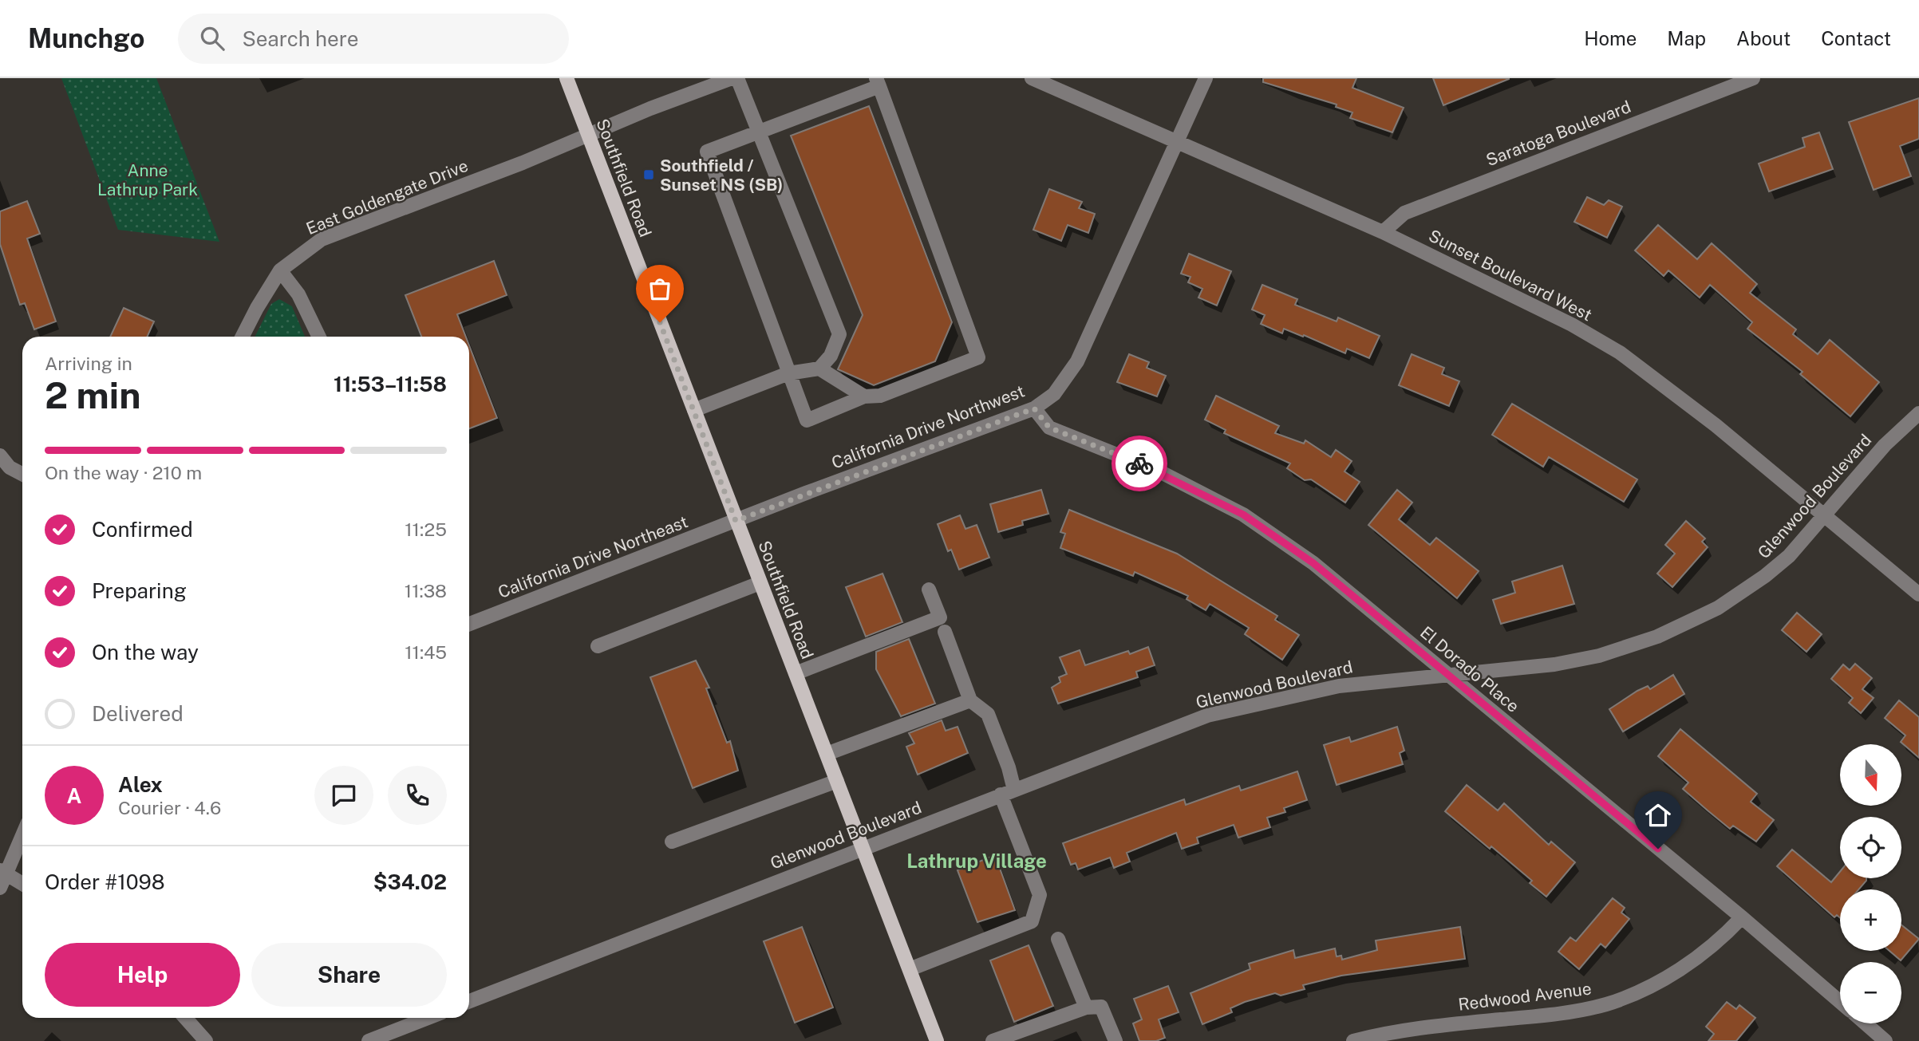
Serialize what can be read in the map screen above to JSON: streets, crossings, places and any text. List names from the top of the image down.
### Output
{
  "streets": {
    "main road": ["Southfield Road"],
    "street": [
      "Saratoga Boulevard",
      "East Goldengate Drive",
      "Sunset Boulevard West",
      "California Drive Northwest",
      "Glenwood Boulevard",
      "California Drive Northeast",
      "El Dorado Place",
      "Redwood Avenue"
    ]
  },
  "crossings": [
    ["Saratoga Boulevard", "Sunset Boulevard West"],
    ["Southfield Road", "East Goldengate Drive"],
    ["Southfield Road", "California Drive Northwest"],
    ["Southfield Road", "Glenwood Boulevard"],
    ["Southfield Road", "California Drive Northeast"],
    ["Sunset Boulevard West", "California Drive Northwest"],
    ["Sunset Boulevard West", "Glenwood Boulevard"],
    ["California Drive Northwest", "California Drive Northeast"],
    ["California Drive Northwest", "El Dorado Place"],
    ["Glenwood Boulevard", "El Dorado Place"],
    ["El Dorado Place", "Redwood Avenue"]
  ],
  "districts": ["Lathrup Village"],
  "parks": ["Anne Lathrup Park"],
  "places": {
    "transit": ["Southfield / Sunset NS (SB)"]
  },
  "north": "bottom",
  "page": {
    "header": "Munchgo",
    "search": "Search here",
    "nav": [
      "Home",
      "Map",
      "About",
      "Contact"
    ],
    "heading": ["2 min", "Arriving in", "11:53–11:58"],
    "panel": [
      "Alex",
      "Courier · 4.6",
      "Order #1098",
      "$34.02"
    ],
    "bar": "On the way · 210 m",
    "list": [
      ["Confirmed", "11:25"],
      ["Preparing", "11:38"],
      ["On the way", "11:45"],
      "Delivered"
    ],
    "map_buttons": ["+", "−"],
    "round": "A",
    "buttons": ["Help", "Share"]
  }
}
